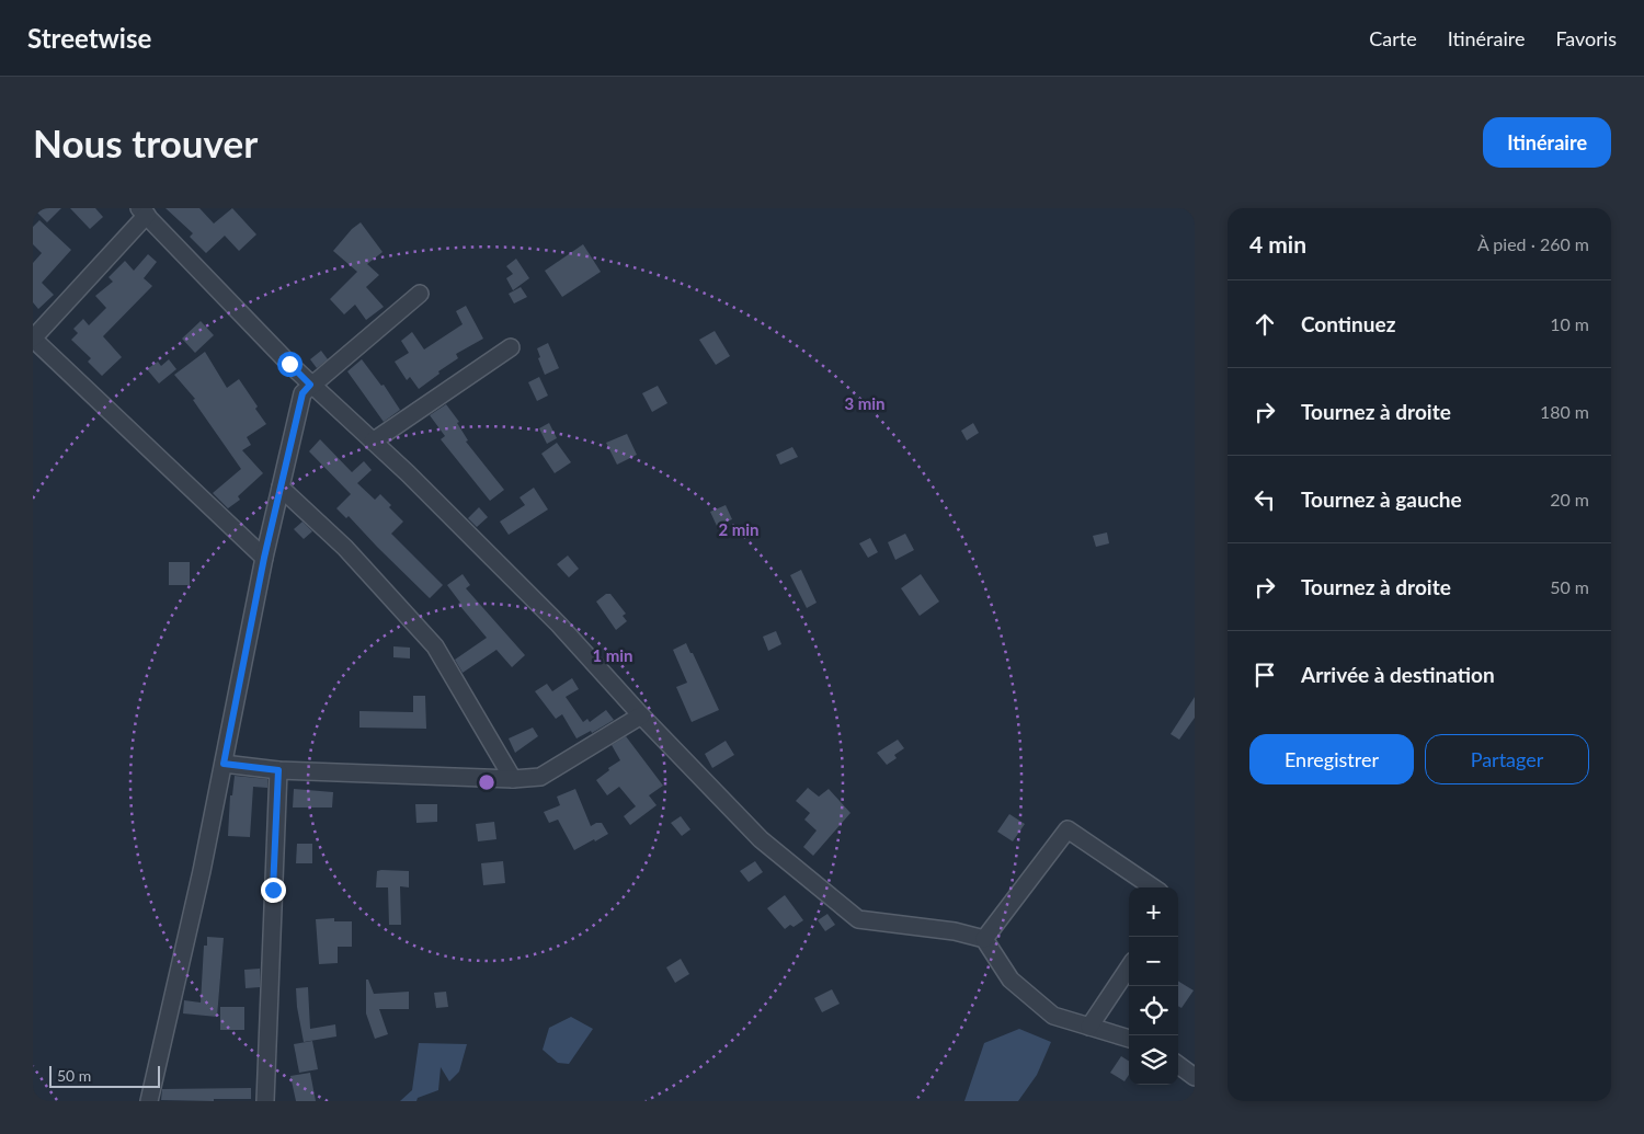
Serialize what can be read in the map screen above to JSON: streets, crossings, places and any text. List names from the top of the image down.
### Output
{
  "scale_bar": "50 m",
  "page": {
    "header": "Streetwise",
    "nav": ["Carte", "Itinéraire", "Favoris"],
    "buttons": [
      "Itinéraire",
      ["Enregistrer", "Partager"]
    ],
    "title": "Nous trouver",
    "heading": ["4 min", "À pied · 260 m"],
    "list": [
      ["Continuez", "10 m"],
      ["Tournez à droite", "180 m"],
      ["Tournez à gauche", "20 m"],
      ["Tournez à droite", "50 m"],
      "Arrivée à destination"
    ],
    "map_buttons": ["+", "−"],
    "scale": "50 m"
  },
  "rings": ["3 min", "2 min", "1 min"]
}
